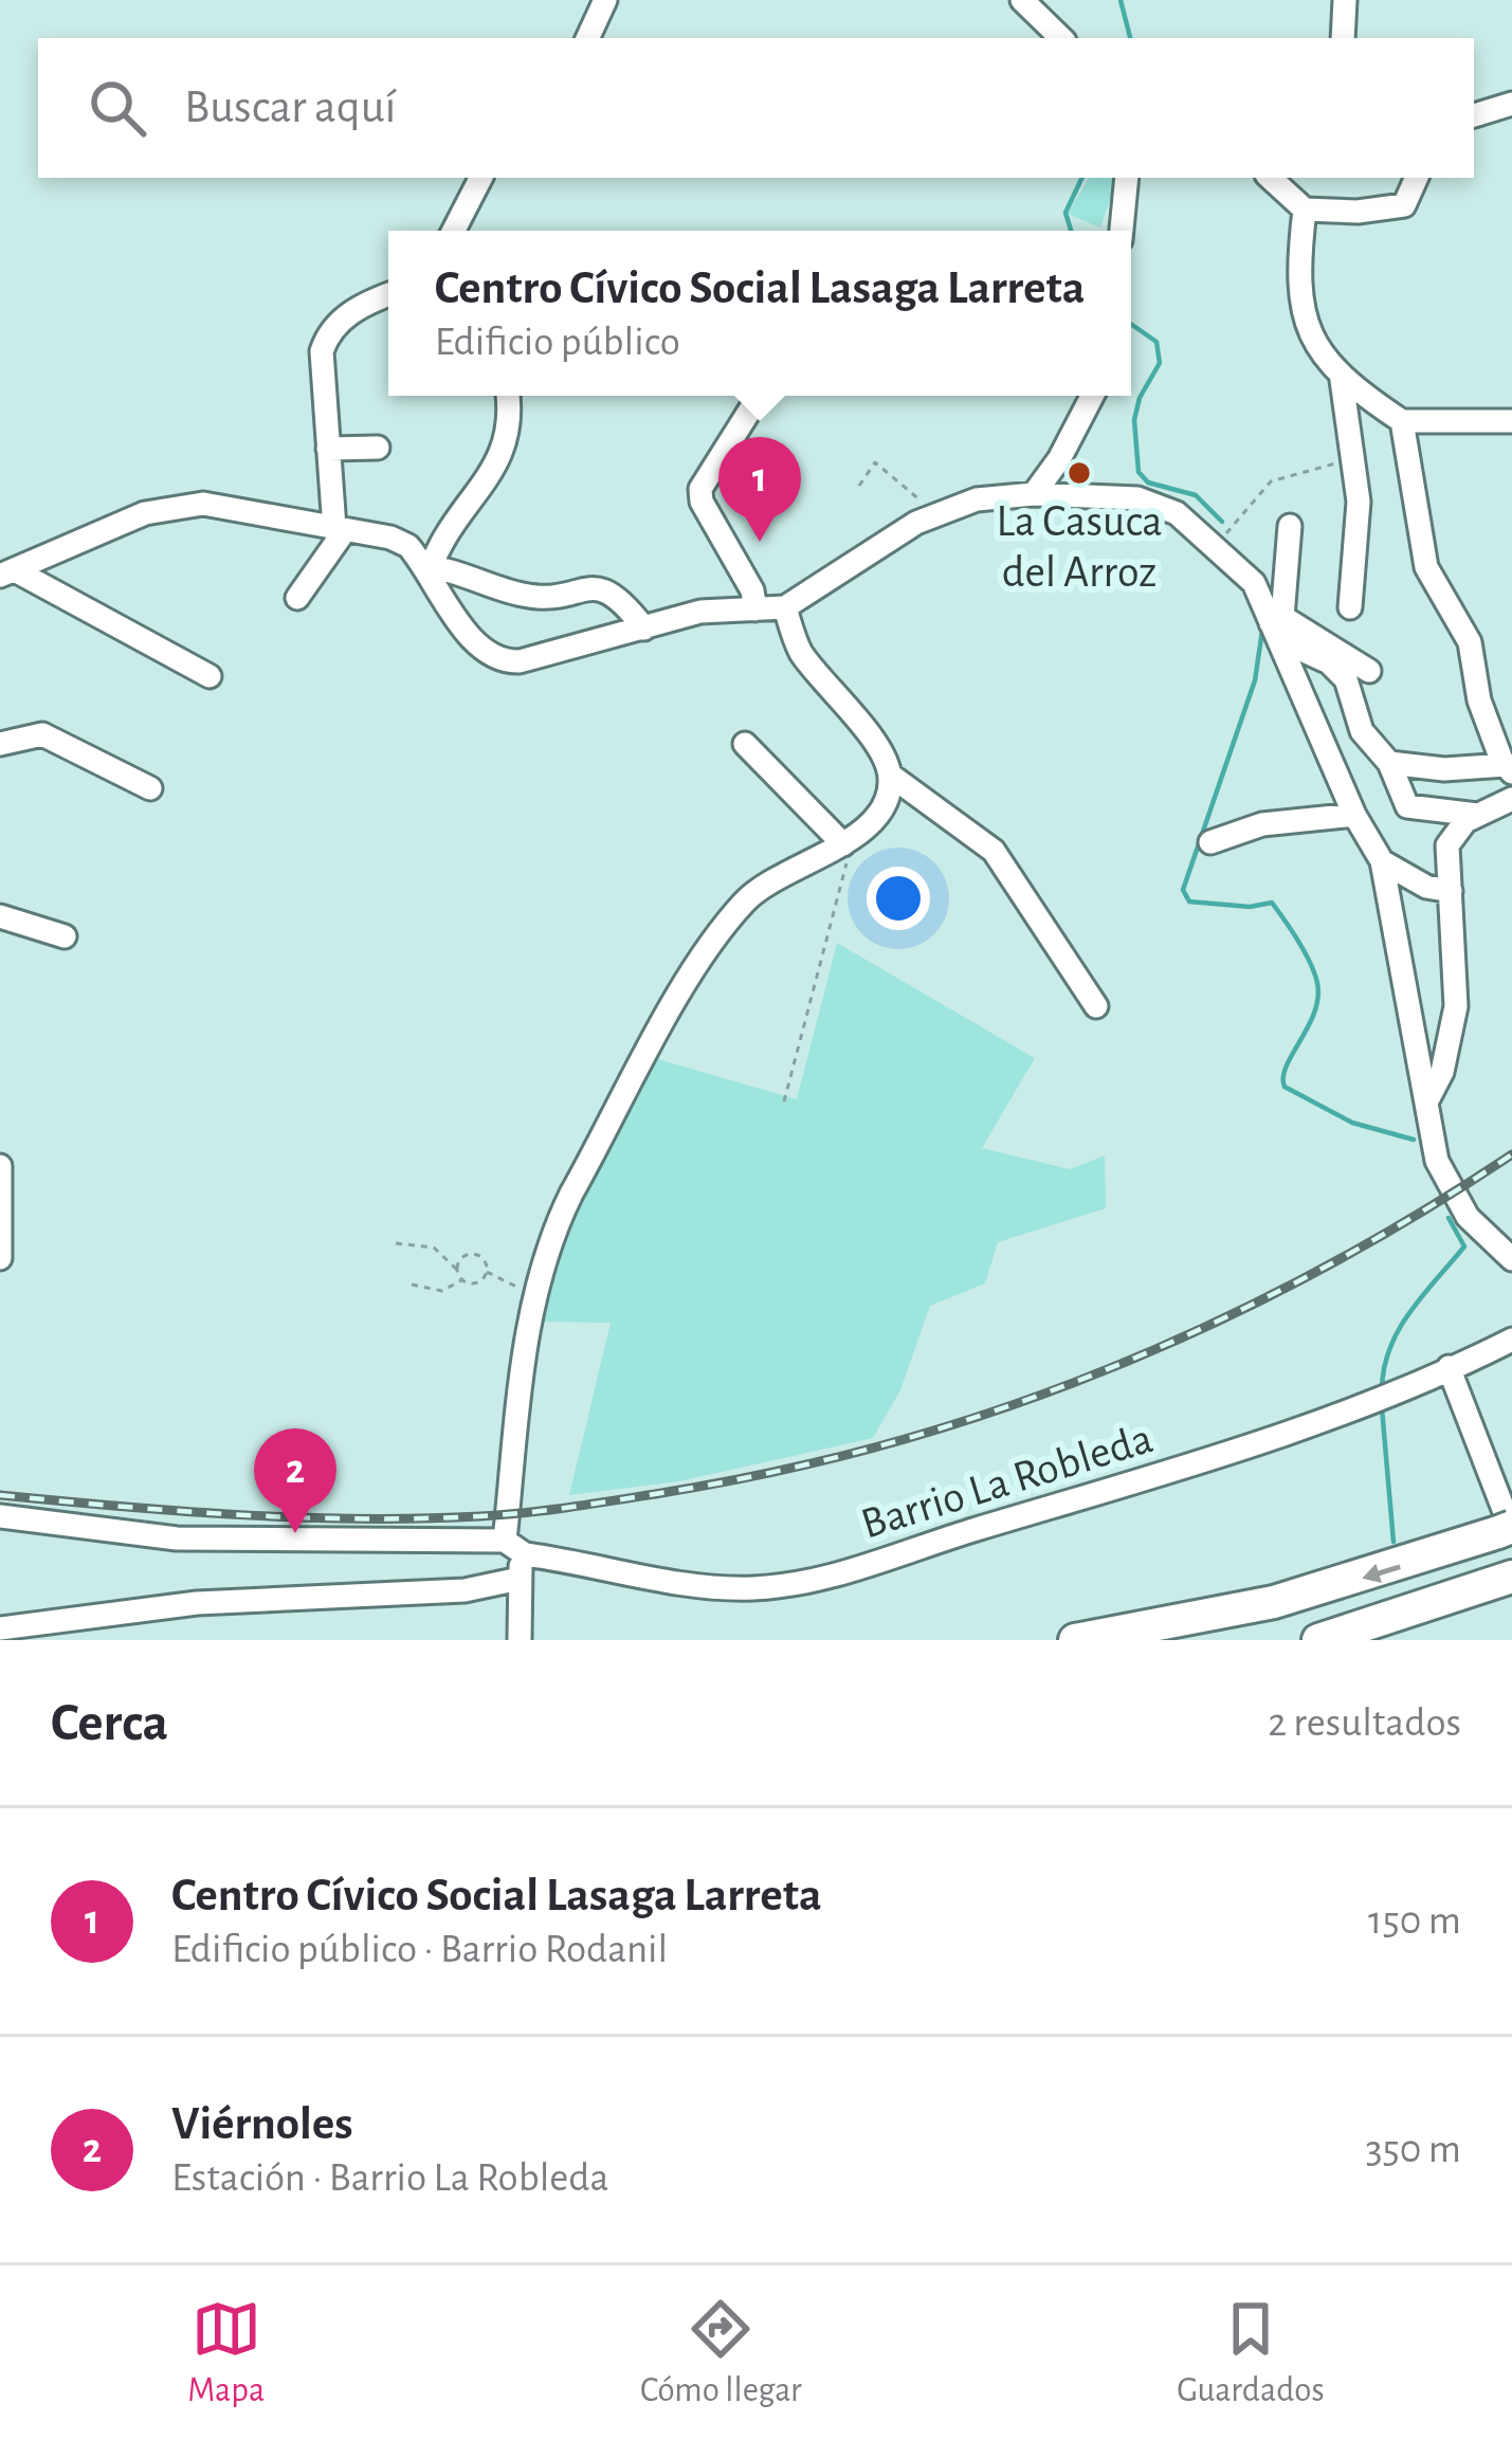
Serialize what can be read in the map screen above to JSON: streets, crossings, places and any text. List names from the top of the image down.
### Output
{
  "streets": {
    "street": ["Barrio La Robleda"]
  },
  "places": ["La Casuca del Arroz"],
  "page": {
    "search": "Buscar aquí",
    "popup": ["Centro Cívico Social Lasaga Larreta", "Edificio público"],
    "pins": ["1", "2"],
    "heading": ["Cerca", "2 resultados"],
    "list": [
      {
        "mark": "1",
        "name": "Centro Cívico Social Lasaga Larreta",
        "note": "Edificio público · Barrio Rodanil",
        "value": "150 m"
      },
      {
        "mark": "2",
        "name": "Viérnoles",
        "note": "Estación · Barrio La Robleda",
        "value": "350 m"
      }
    ],
    "nav": ["Mapa", "Cómo llegar", "Guardados"]
  }
}
